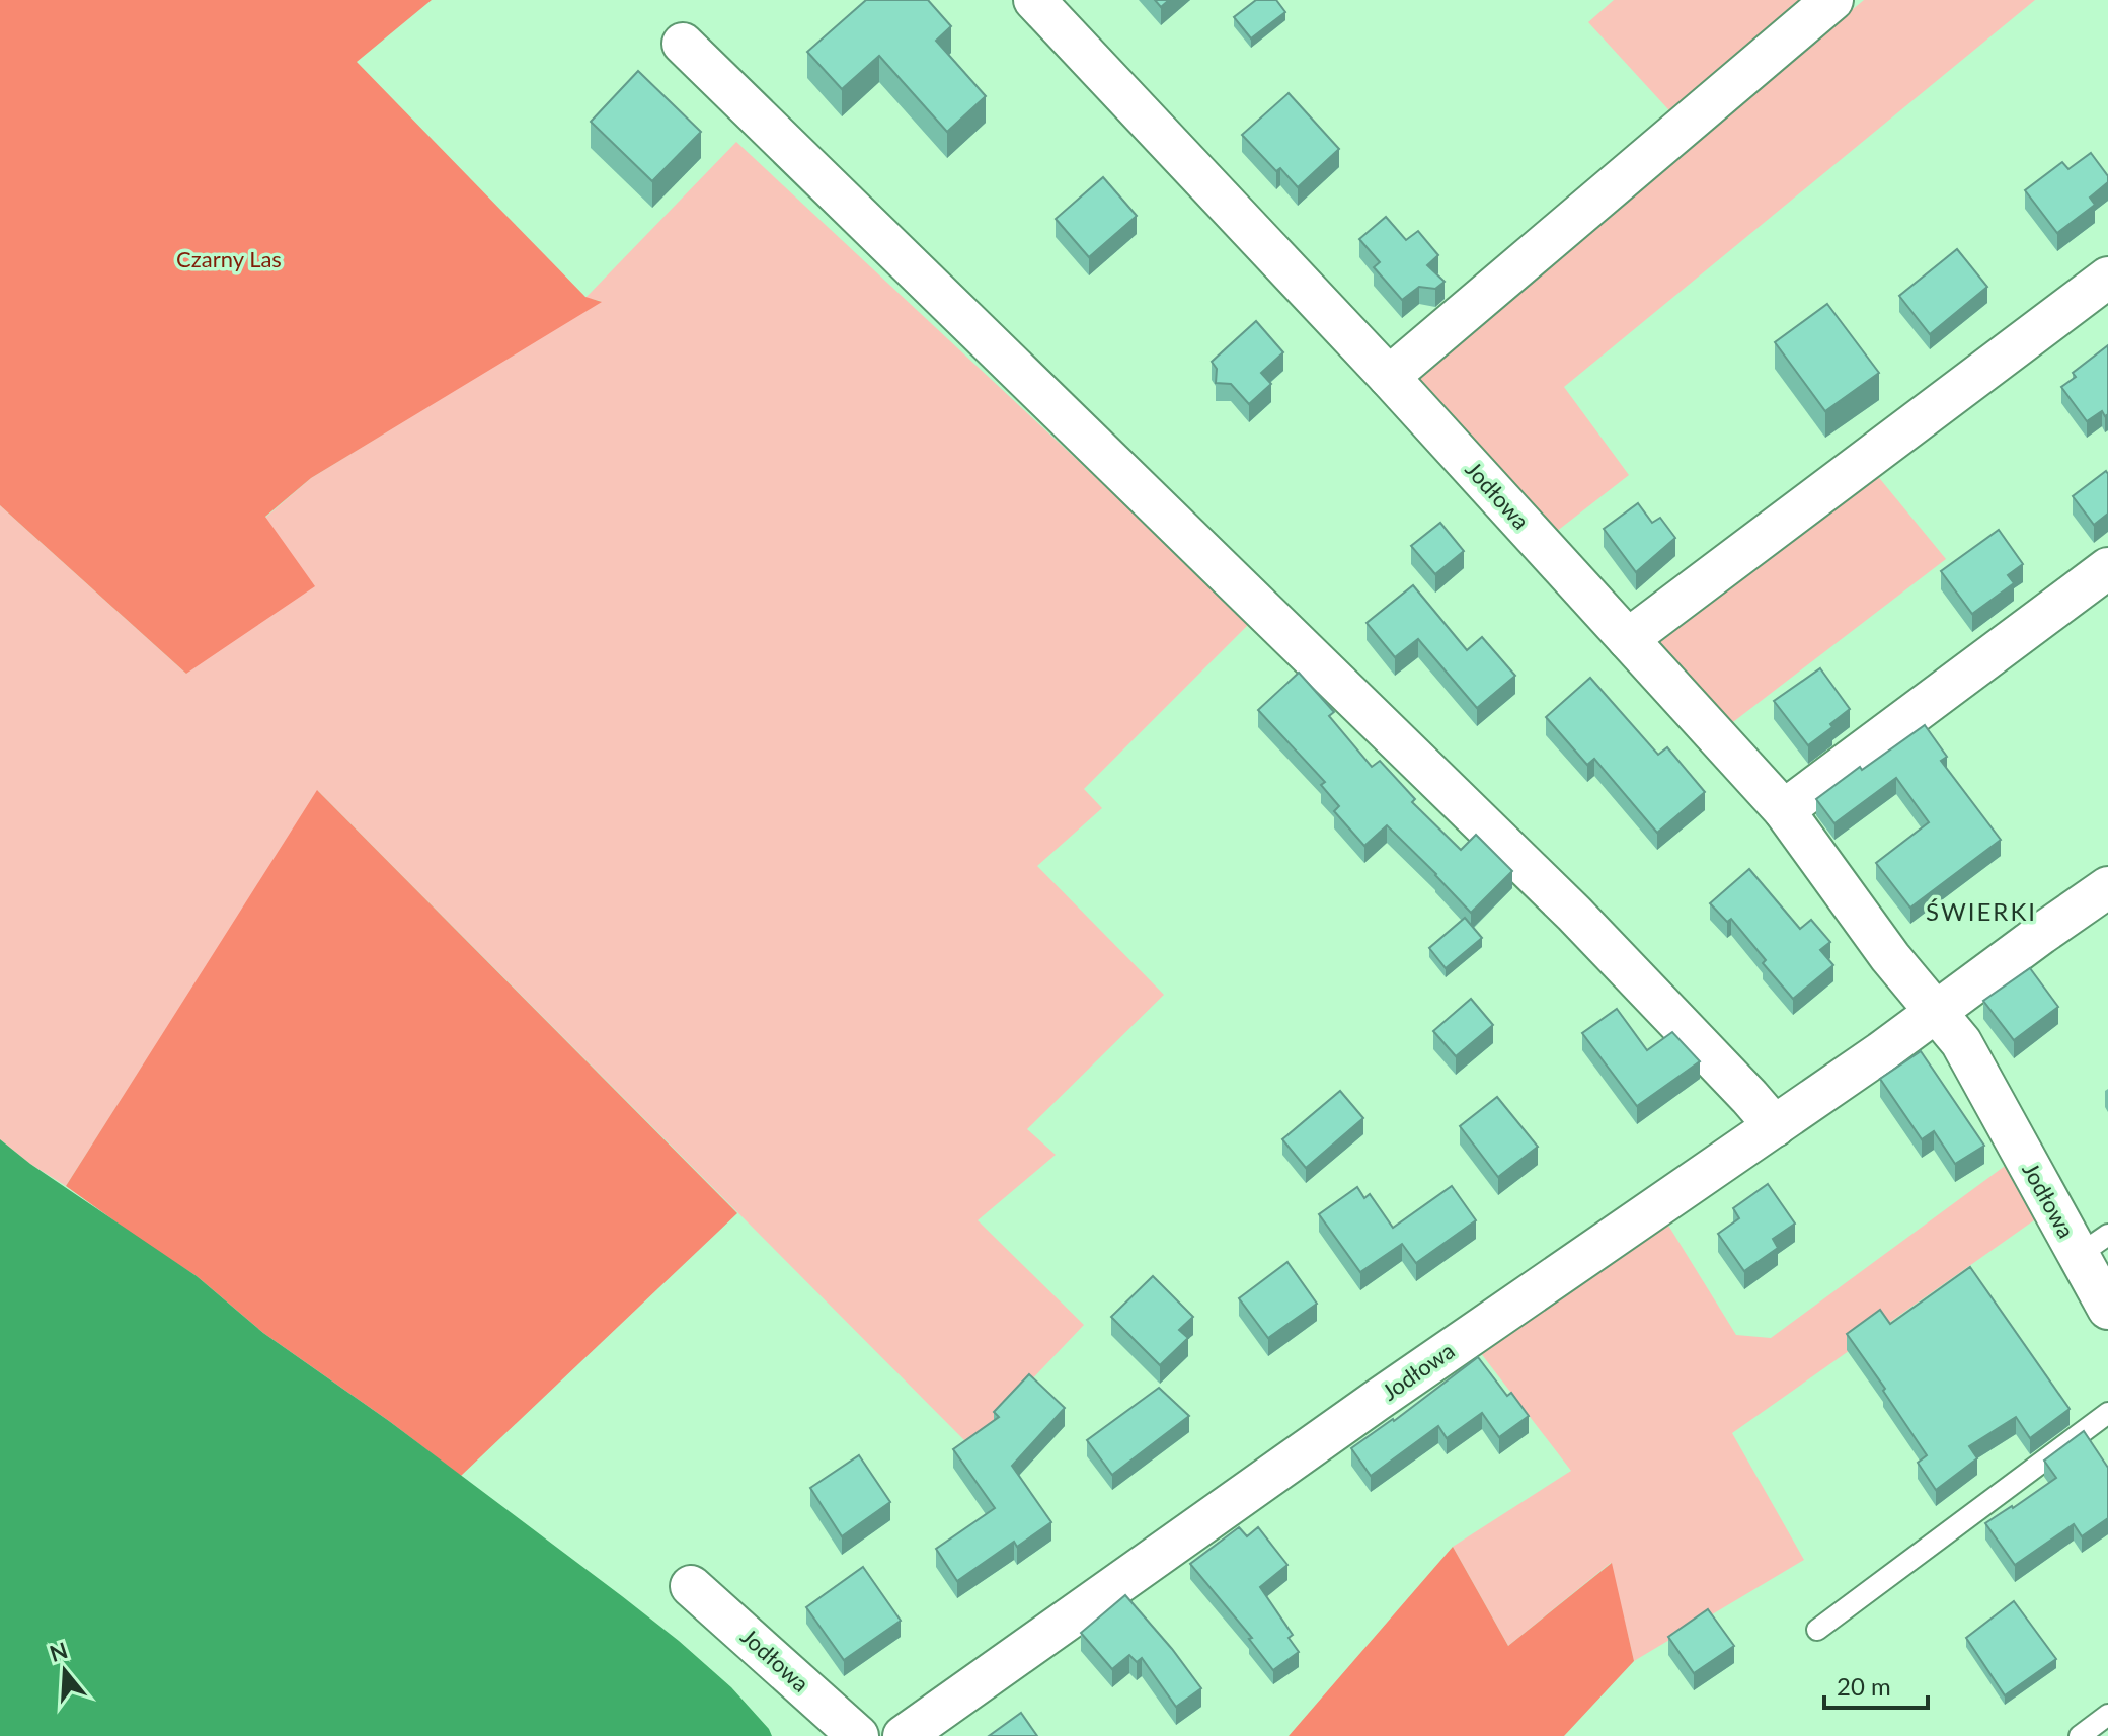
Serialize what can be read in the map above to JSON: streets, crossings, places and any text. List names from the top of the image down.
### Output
{
  "streets": {
    "street": ["Jodłowa"]
  },
  "districts": ["ŚWIERKI"],
  "parks": ["Czarny Las"],
  "scale_bar": "20 m",
  "north": "top"
}
